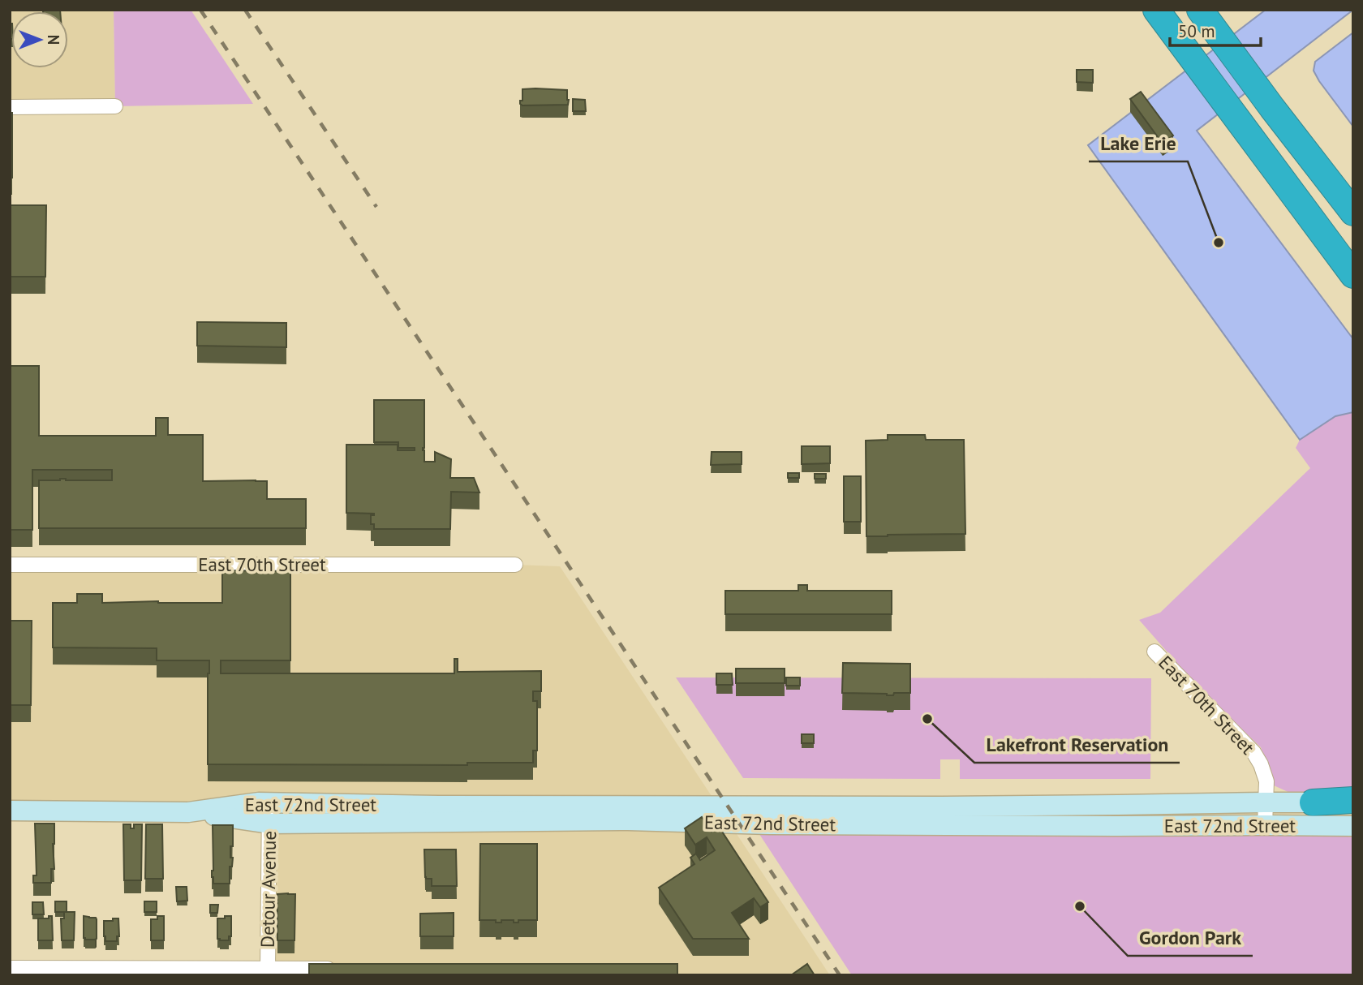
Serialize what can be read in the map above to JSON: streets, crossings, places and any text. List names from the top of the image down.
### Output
{
  "streets": {
    "main road": ["East 72nd Street"],
    "street": ["East 70th Street", "Detour Avenue"]
  },
  "crossings": [
    ["East 70th Street", "East 72nd Street"],
    ["East 72nd Street", "Detour Avenue"]
  ],
  "places": ["Lake Erie", "Lakefront Reservation", "Gordon Park"],
  "scale_bar": "50 m",
  "north": "right"
}
